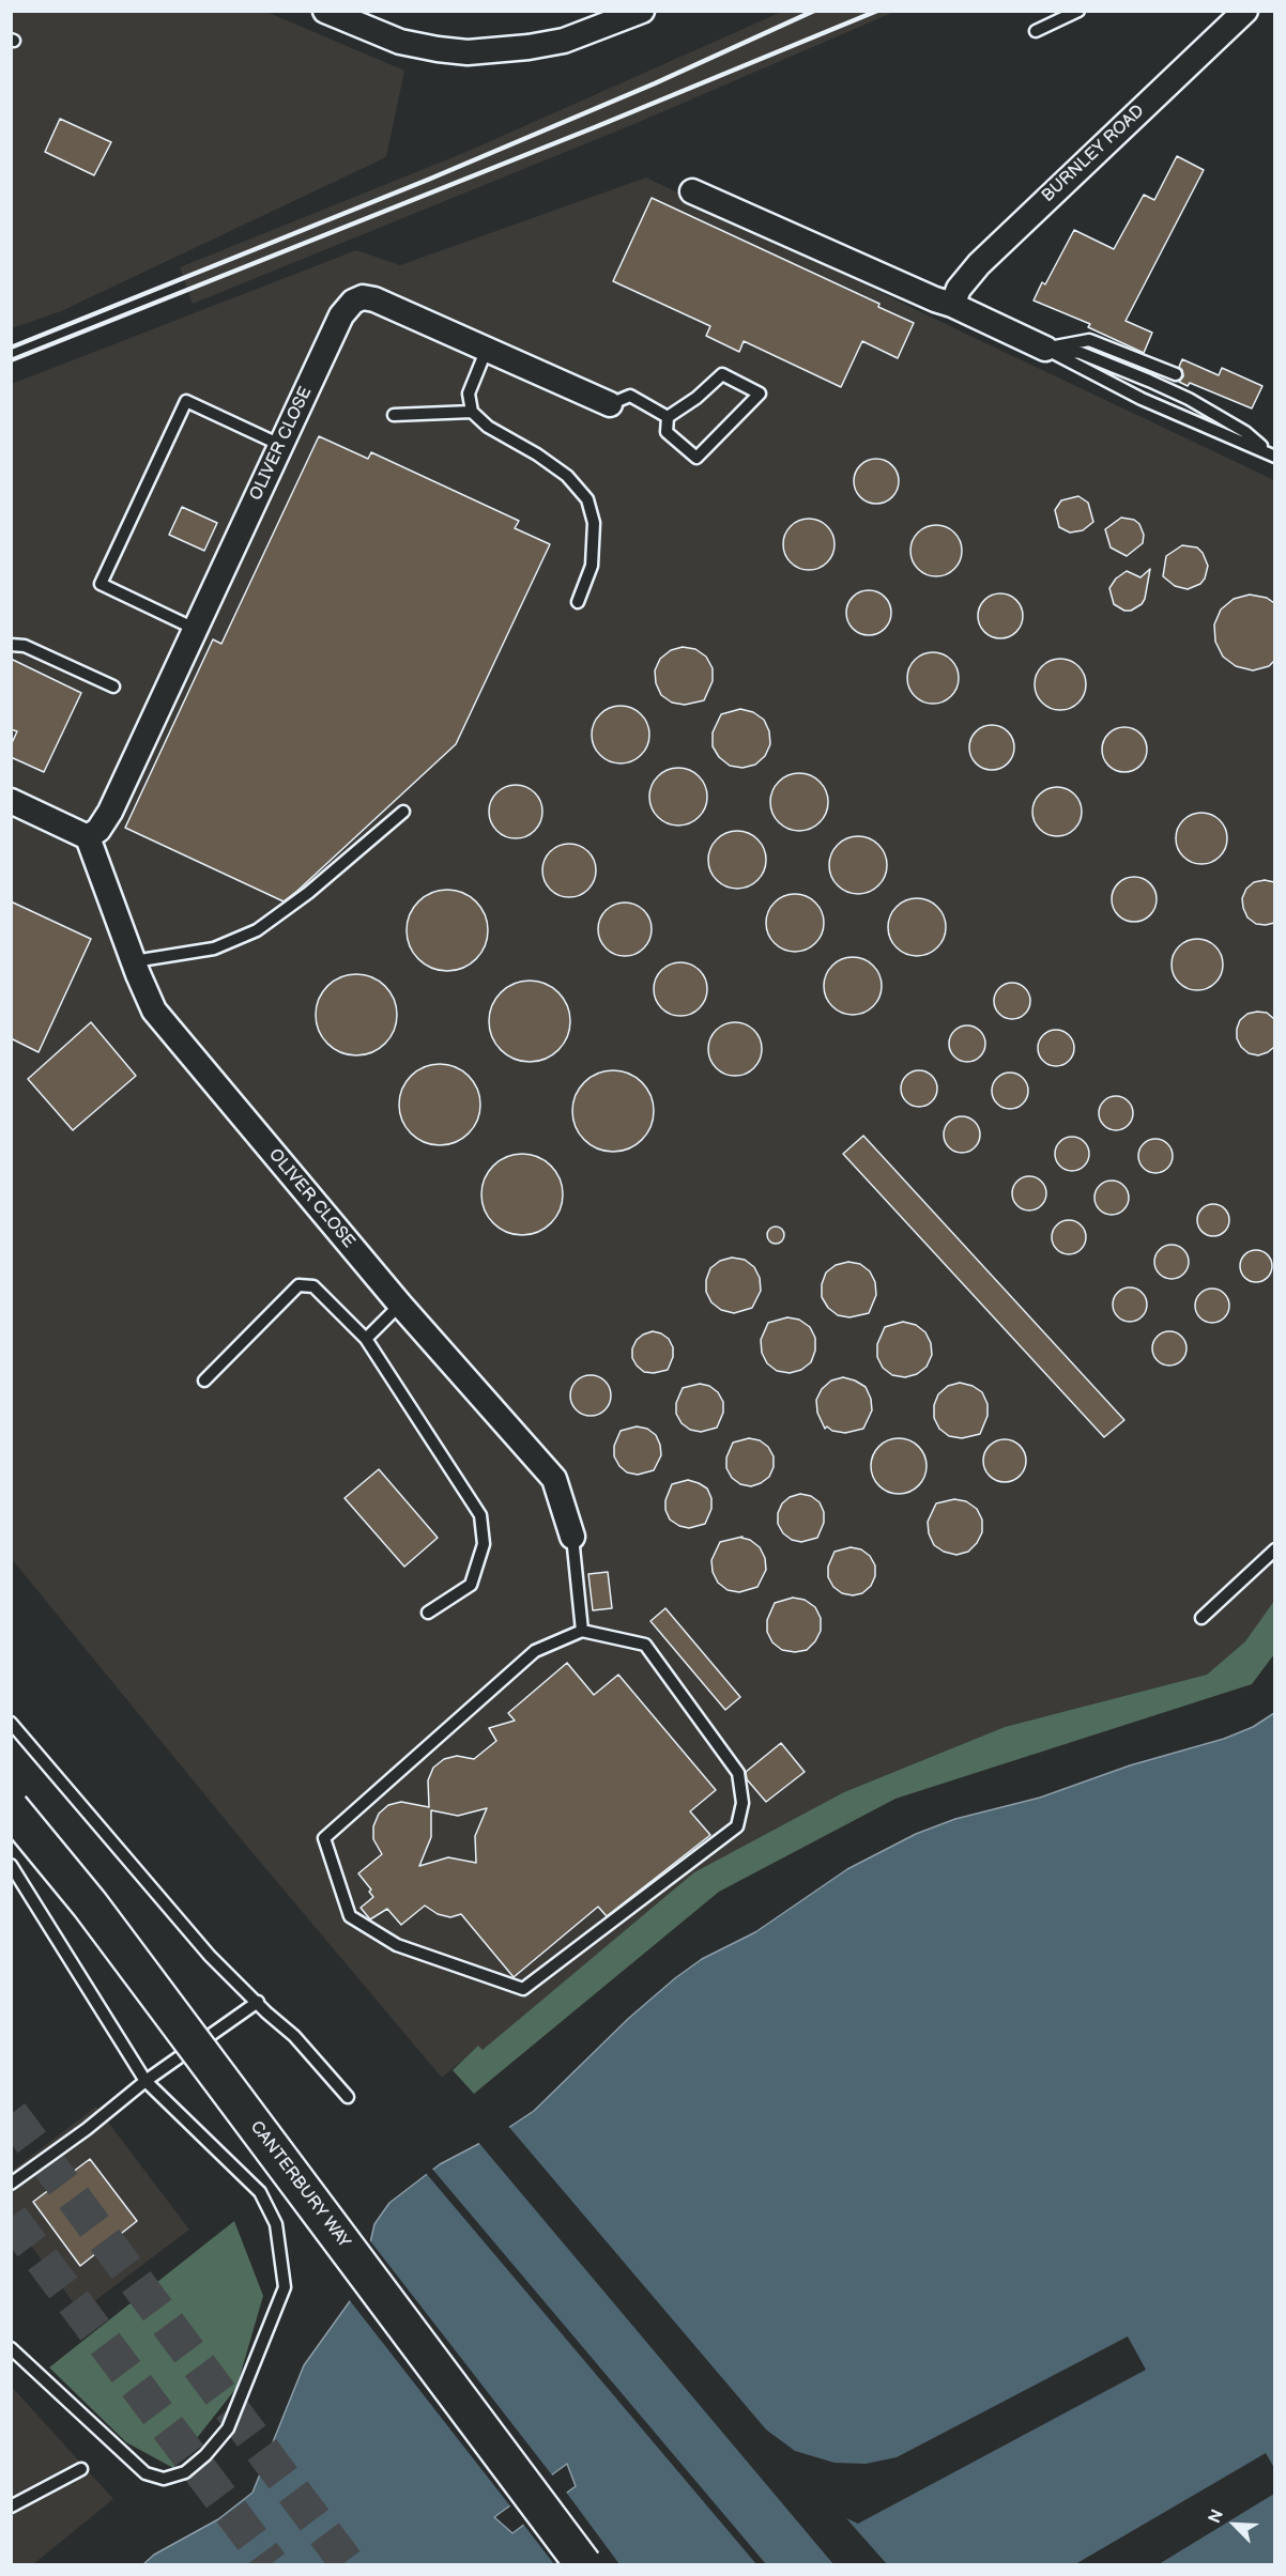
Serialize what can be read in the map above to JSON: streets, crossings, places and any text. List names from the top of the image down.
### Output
{
  "streets": {
    "highway": ["CANTERBURY WAY"],
    "street": ["BURNLEY ROAD", "OLIVER CLOSE"]
  },
  "north": "top left"
}
